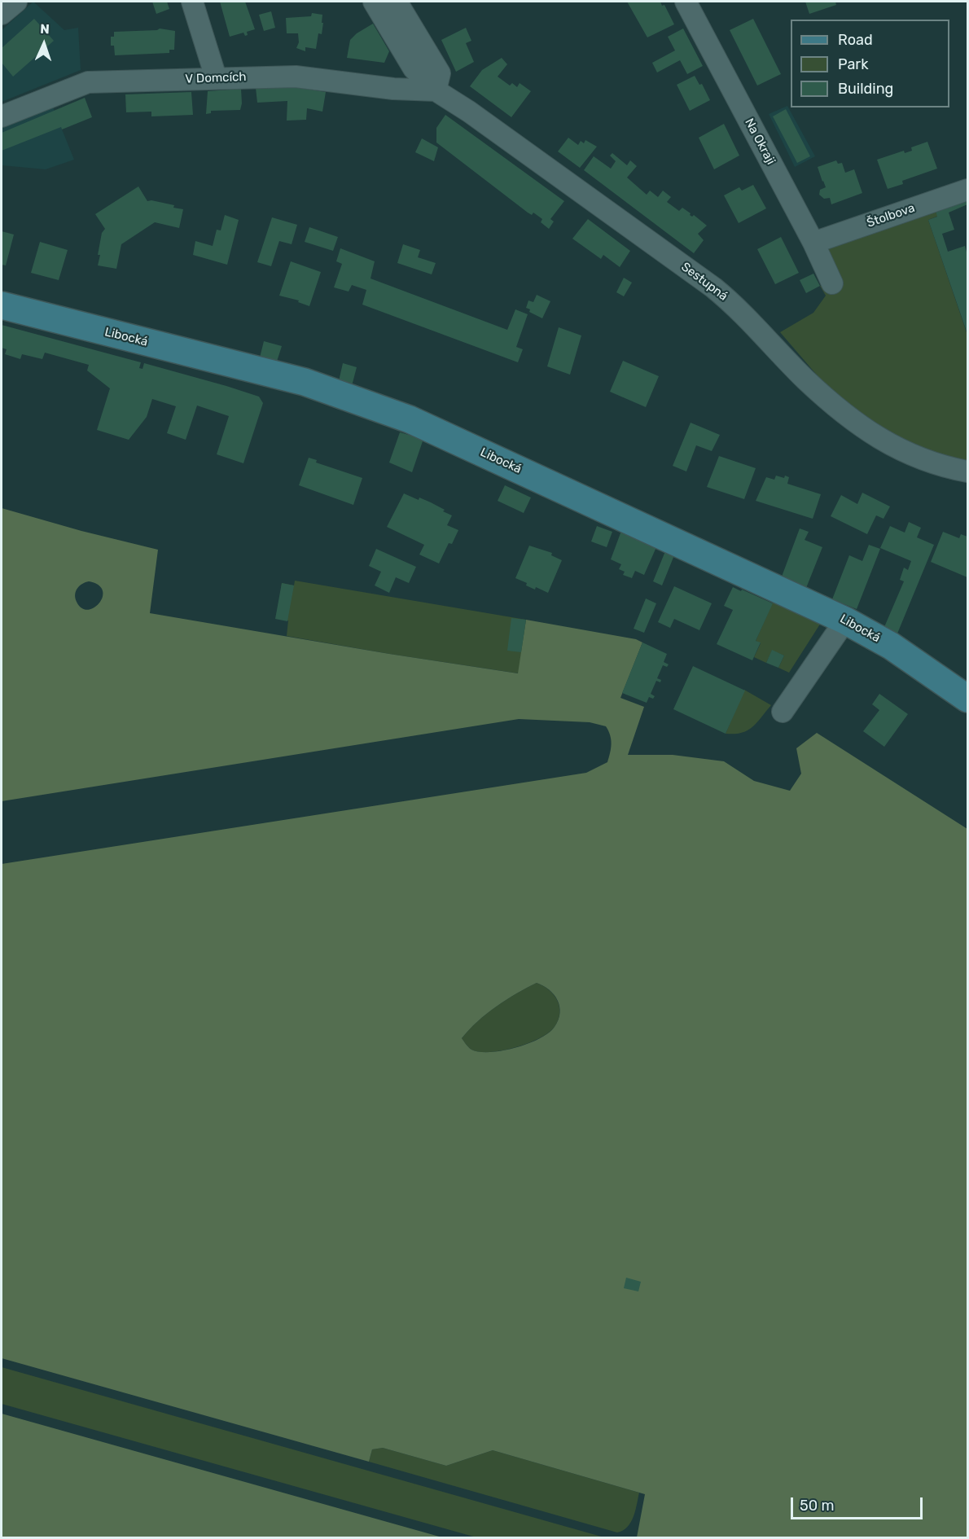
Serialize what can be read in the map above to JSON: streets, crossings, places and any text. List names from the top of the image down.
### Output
{
  "streets": {
    "street": [
      "V Domcích",
      "Na Okraji",
      "Štolbova",
      "Sestupná",
      "Libocká"
    ]
  },
  "crossings": [
    ["V Domcích", "Sestupná"],
    ["Na Okraji", "Štolbova"]
  ],
  "legend": ["Road", "Park", "Building"],
  "scale_bar": "50 m",
  "north": "top"
}
